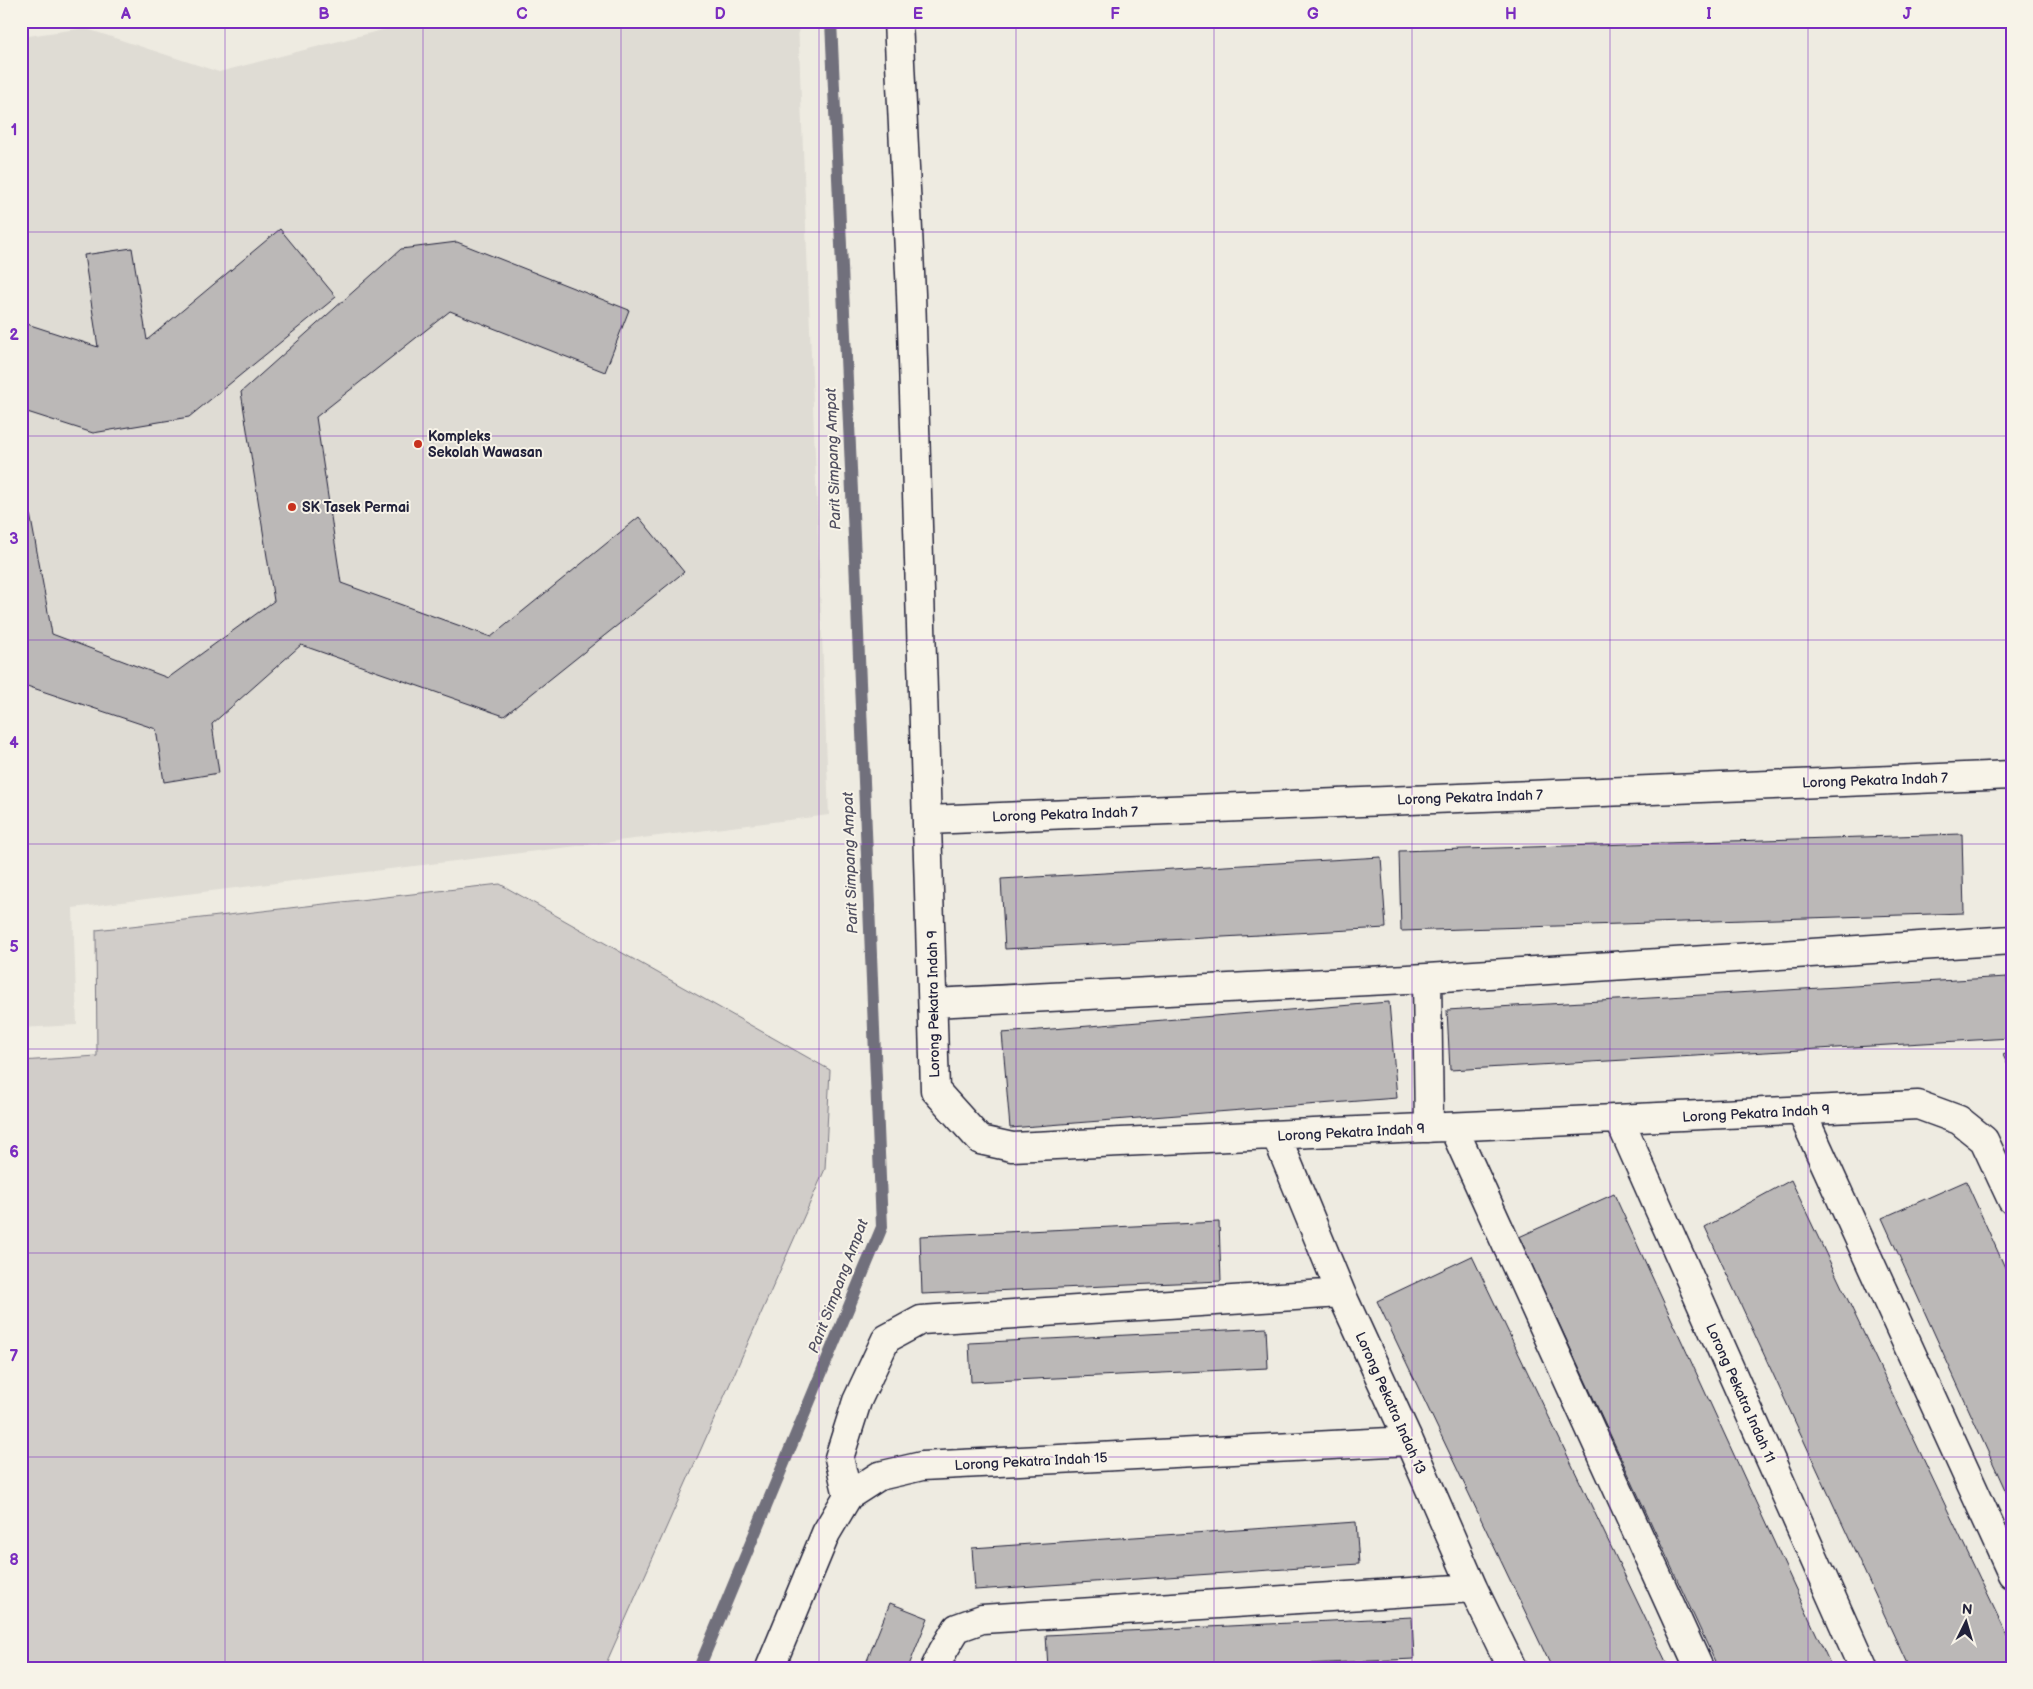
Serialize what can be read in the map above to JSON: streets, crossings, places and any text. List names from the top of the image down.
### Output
{
  "streets": {
    "street": [
      "Lorong Pekatra Indah 7",
      "Lorong Pekatra Indah 9",
      "Lorong Pekatra Indah 11",
      "Lorong Pekatra Indah 13",
      "Lorong Pekatra Indah 15"
    ]
  },
  "crossings": [
    ["Lorong Pekatra Indah 7", "Lorong Pekatra Indah 9"],
    ["Lorong Pekatra Indah 9", "Lorong Pekatra Indah 11"],
    ["Lorong Pekatra Indah 9", "Lorong Pekatra Indah 13"],
    ["Lorong Pekatra Indah 13", "Lorong Pekatra Indah 15"]
  ],
  "water": ["Parit Simpang Ampat"],
  "places": ["Kompleks Sekolah Wawasan", "SK Tasek Permai"],
  "north": "top",
  "grid": {
    "columns": [
      "A",
      "B",
      "C",
      "D",
      "E",
      "F",
      "G",
      "H",
      "I",
      "J"
    ],
    "rows": [
      "1",
      "2",
      "3",
      "4",
      "5",
      "6",
      "7",
      "8"
    ]
  }
}
